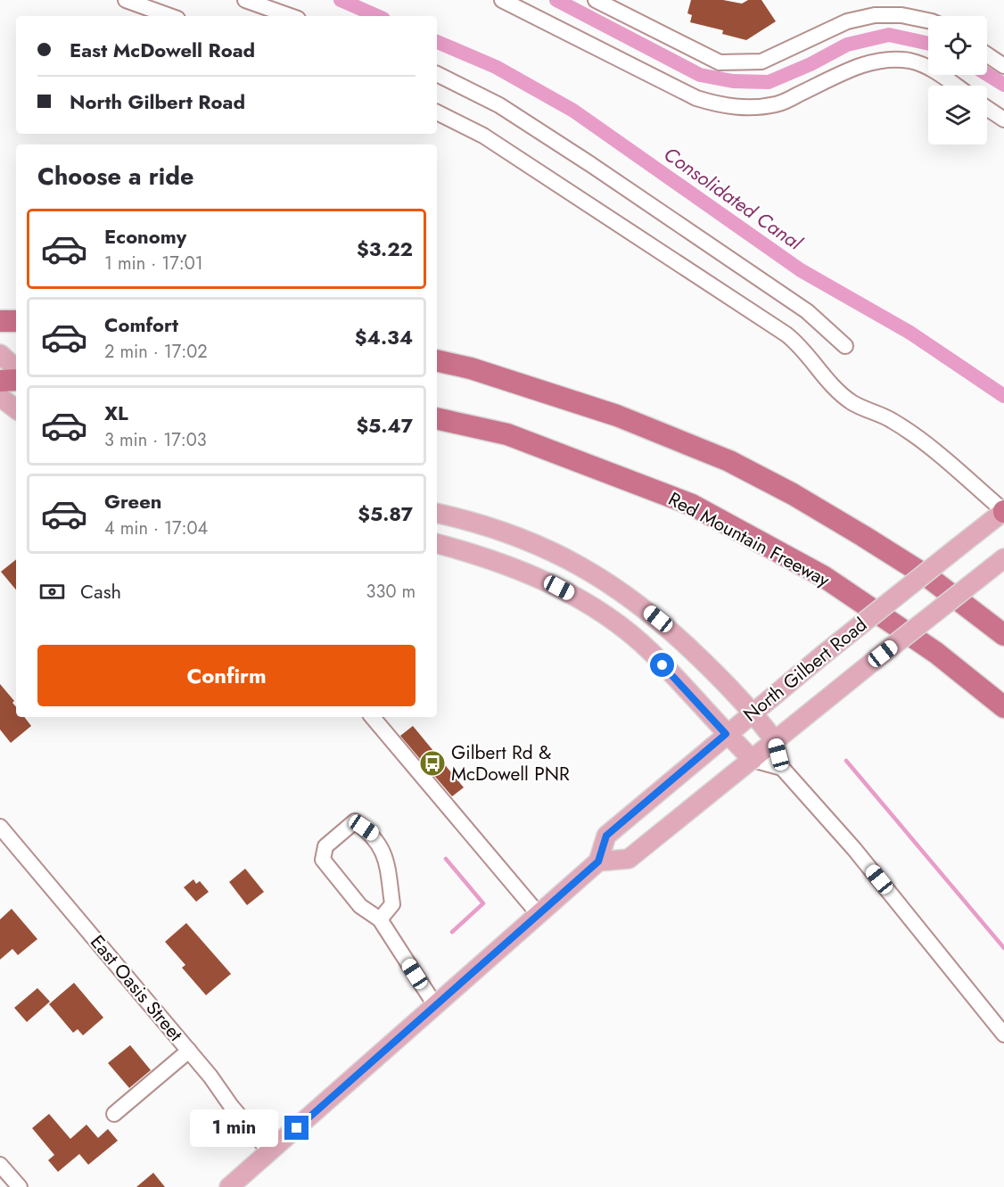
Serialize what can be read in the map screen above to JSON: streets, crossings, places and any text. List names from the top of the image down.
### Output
{
  "streets": {
    "highway": ["Red Mountain Freeway"],
    "main road": ["North Gilbert Road"],
    "street": ["East Oasis Street"]
  },
  "water": ["Consolidated Canal"],
  "places": {
    "bus stop": ["Gilbert Rd & McDowell PNR"]
  },
  "page": {
    "banner": ["East McDowell Road", "North Gilbert Road"],
    "heading": "Choose a ride",
    "list": [
      {
        "name": "Economy",
        "note": "1 min · 17:01",
        "value": "$3.22"
      },
      {
        "name": "Comfort",
        "note": "2 min · 17:02",
        "value": "$4.34"
      },
      {
        "name": "XL",
        "note": "3 min · 17:03",
        "value": "$5.47"
      },
      {
        "name": "Green",
        "note": "4 min · 17:04",
        "value": "$5.87"
      }
    ],
    "pay": ["Cash", "330 m"],
    "buttons": "Confirm",
    "bubble": "1 min"
  }
}
